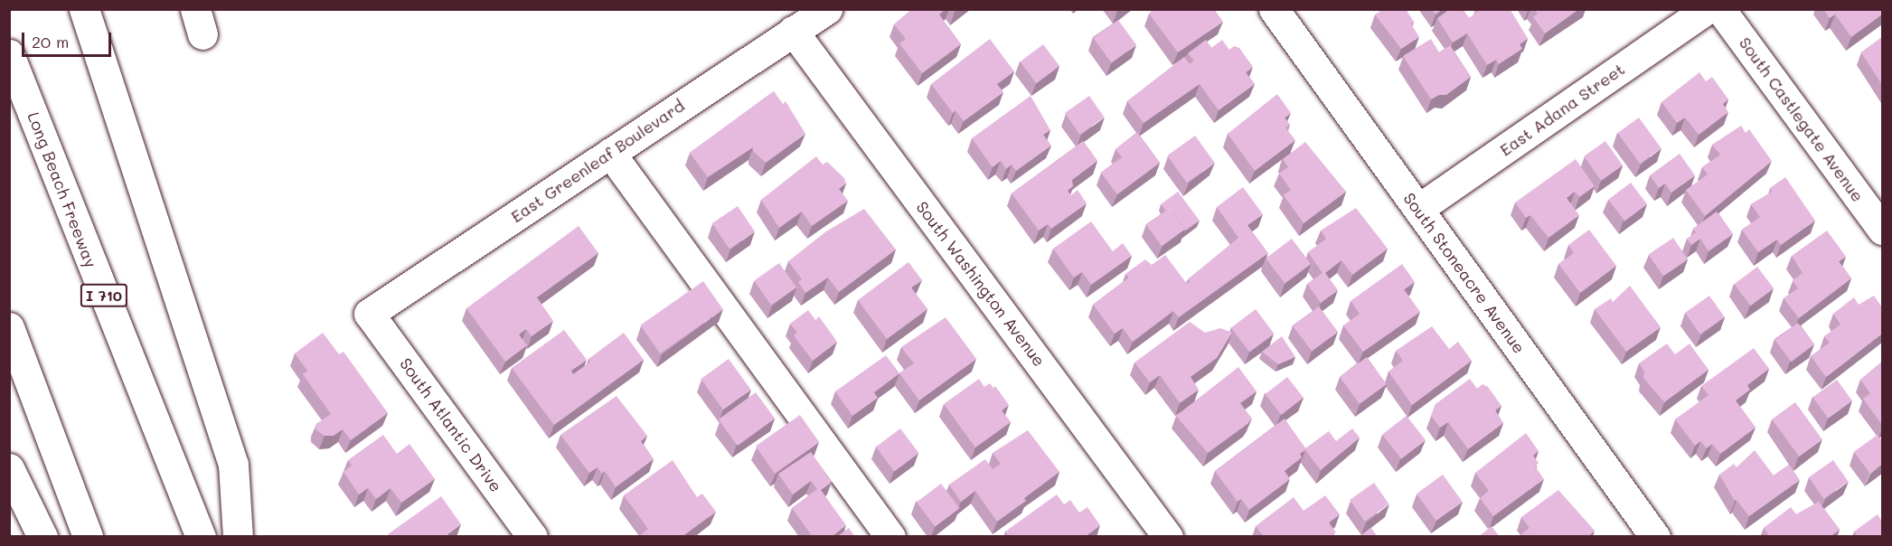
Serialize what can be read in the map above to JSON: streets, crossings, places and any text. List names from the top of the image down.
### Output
{
  "streets": {
    "main road": [
      "East Adana Street",
      "South Castlegate Avenue",
      "East Greenleaf Boulevard",
      "Long Beach Freeway",
      "South Stoneacre Avenue",
      "South Washington Avenue",
      "I 710",
      "South Atlantic Drive"
    ]
  },
  "crossings": [
    ["East Adana Street", "South Stoneacre Avenue"],
    ["East Greenleaf Boulevard", "South Washington Avenue"],
    ["East Greenleaf Boulevard", "South Atlantic Drive"]
  ],
  "scale_bar": "20 m"
}
